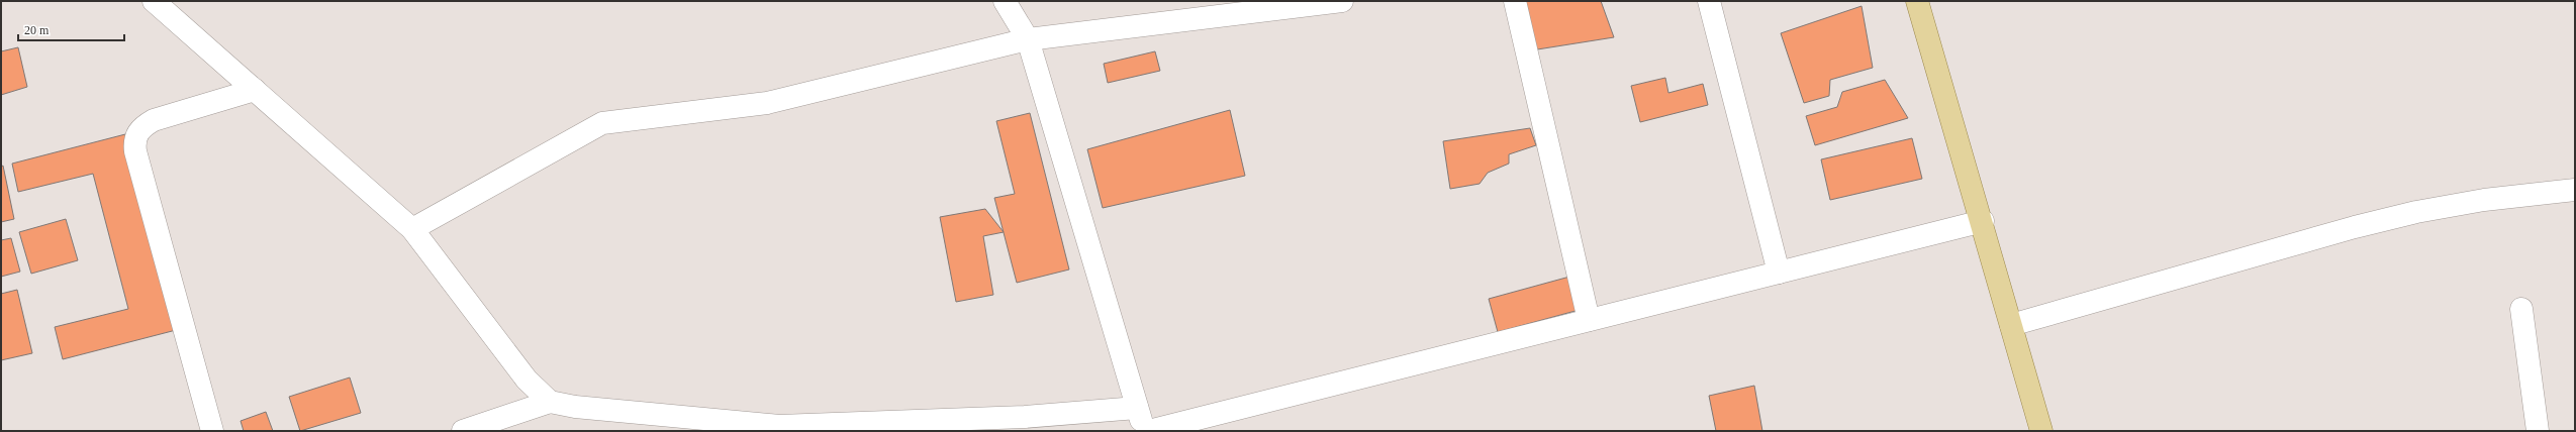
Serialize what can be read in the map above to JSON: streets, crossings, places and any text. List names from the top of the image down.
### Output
{
  "scale_bar": "20 m"
}
